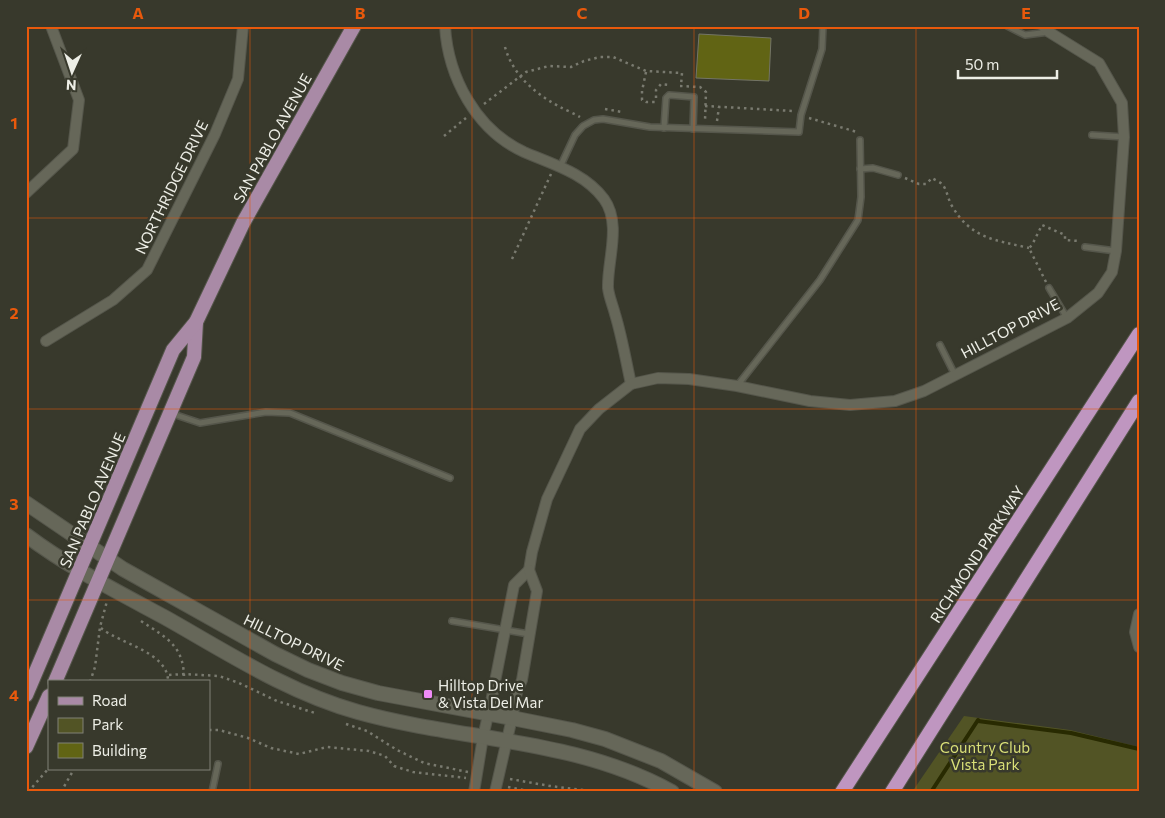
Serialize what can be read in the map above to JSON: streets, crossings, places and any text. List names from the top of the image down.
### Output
{
  "streets": {
    "highway": ["RICHMOND PARKWAY"],
    "main road": ["SAN PABLO AVENUE", "HILLTOP DRIVE"],
    "street": ["NORTHRIDGE DRIVE"]
  },
  "crossings": [
    ["SAN PABLO AVENUE", "HILLTOP DRIVE"]
  ],
  "parks": ["Country Club Vista Park"],
  "places": {
    "transit": ["Hilltop Drive & Vista Del Mar"]
  },
  "legend": ["Road", "Park", "Building"],
  "scale_bar": "50 m",
  "north": "bottom",
  "grid": {
    "columns": [
      "A",
      "B",
      "C",
      "D",
      "E"
    ],
    "rows": [
      "1",
      "2",
      "3",
      "4"
    ]
  }
}
